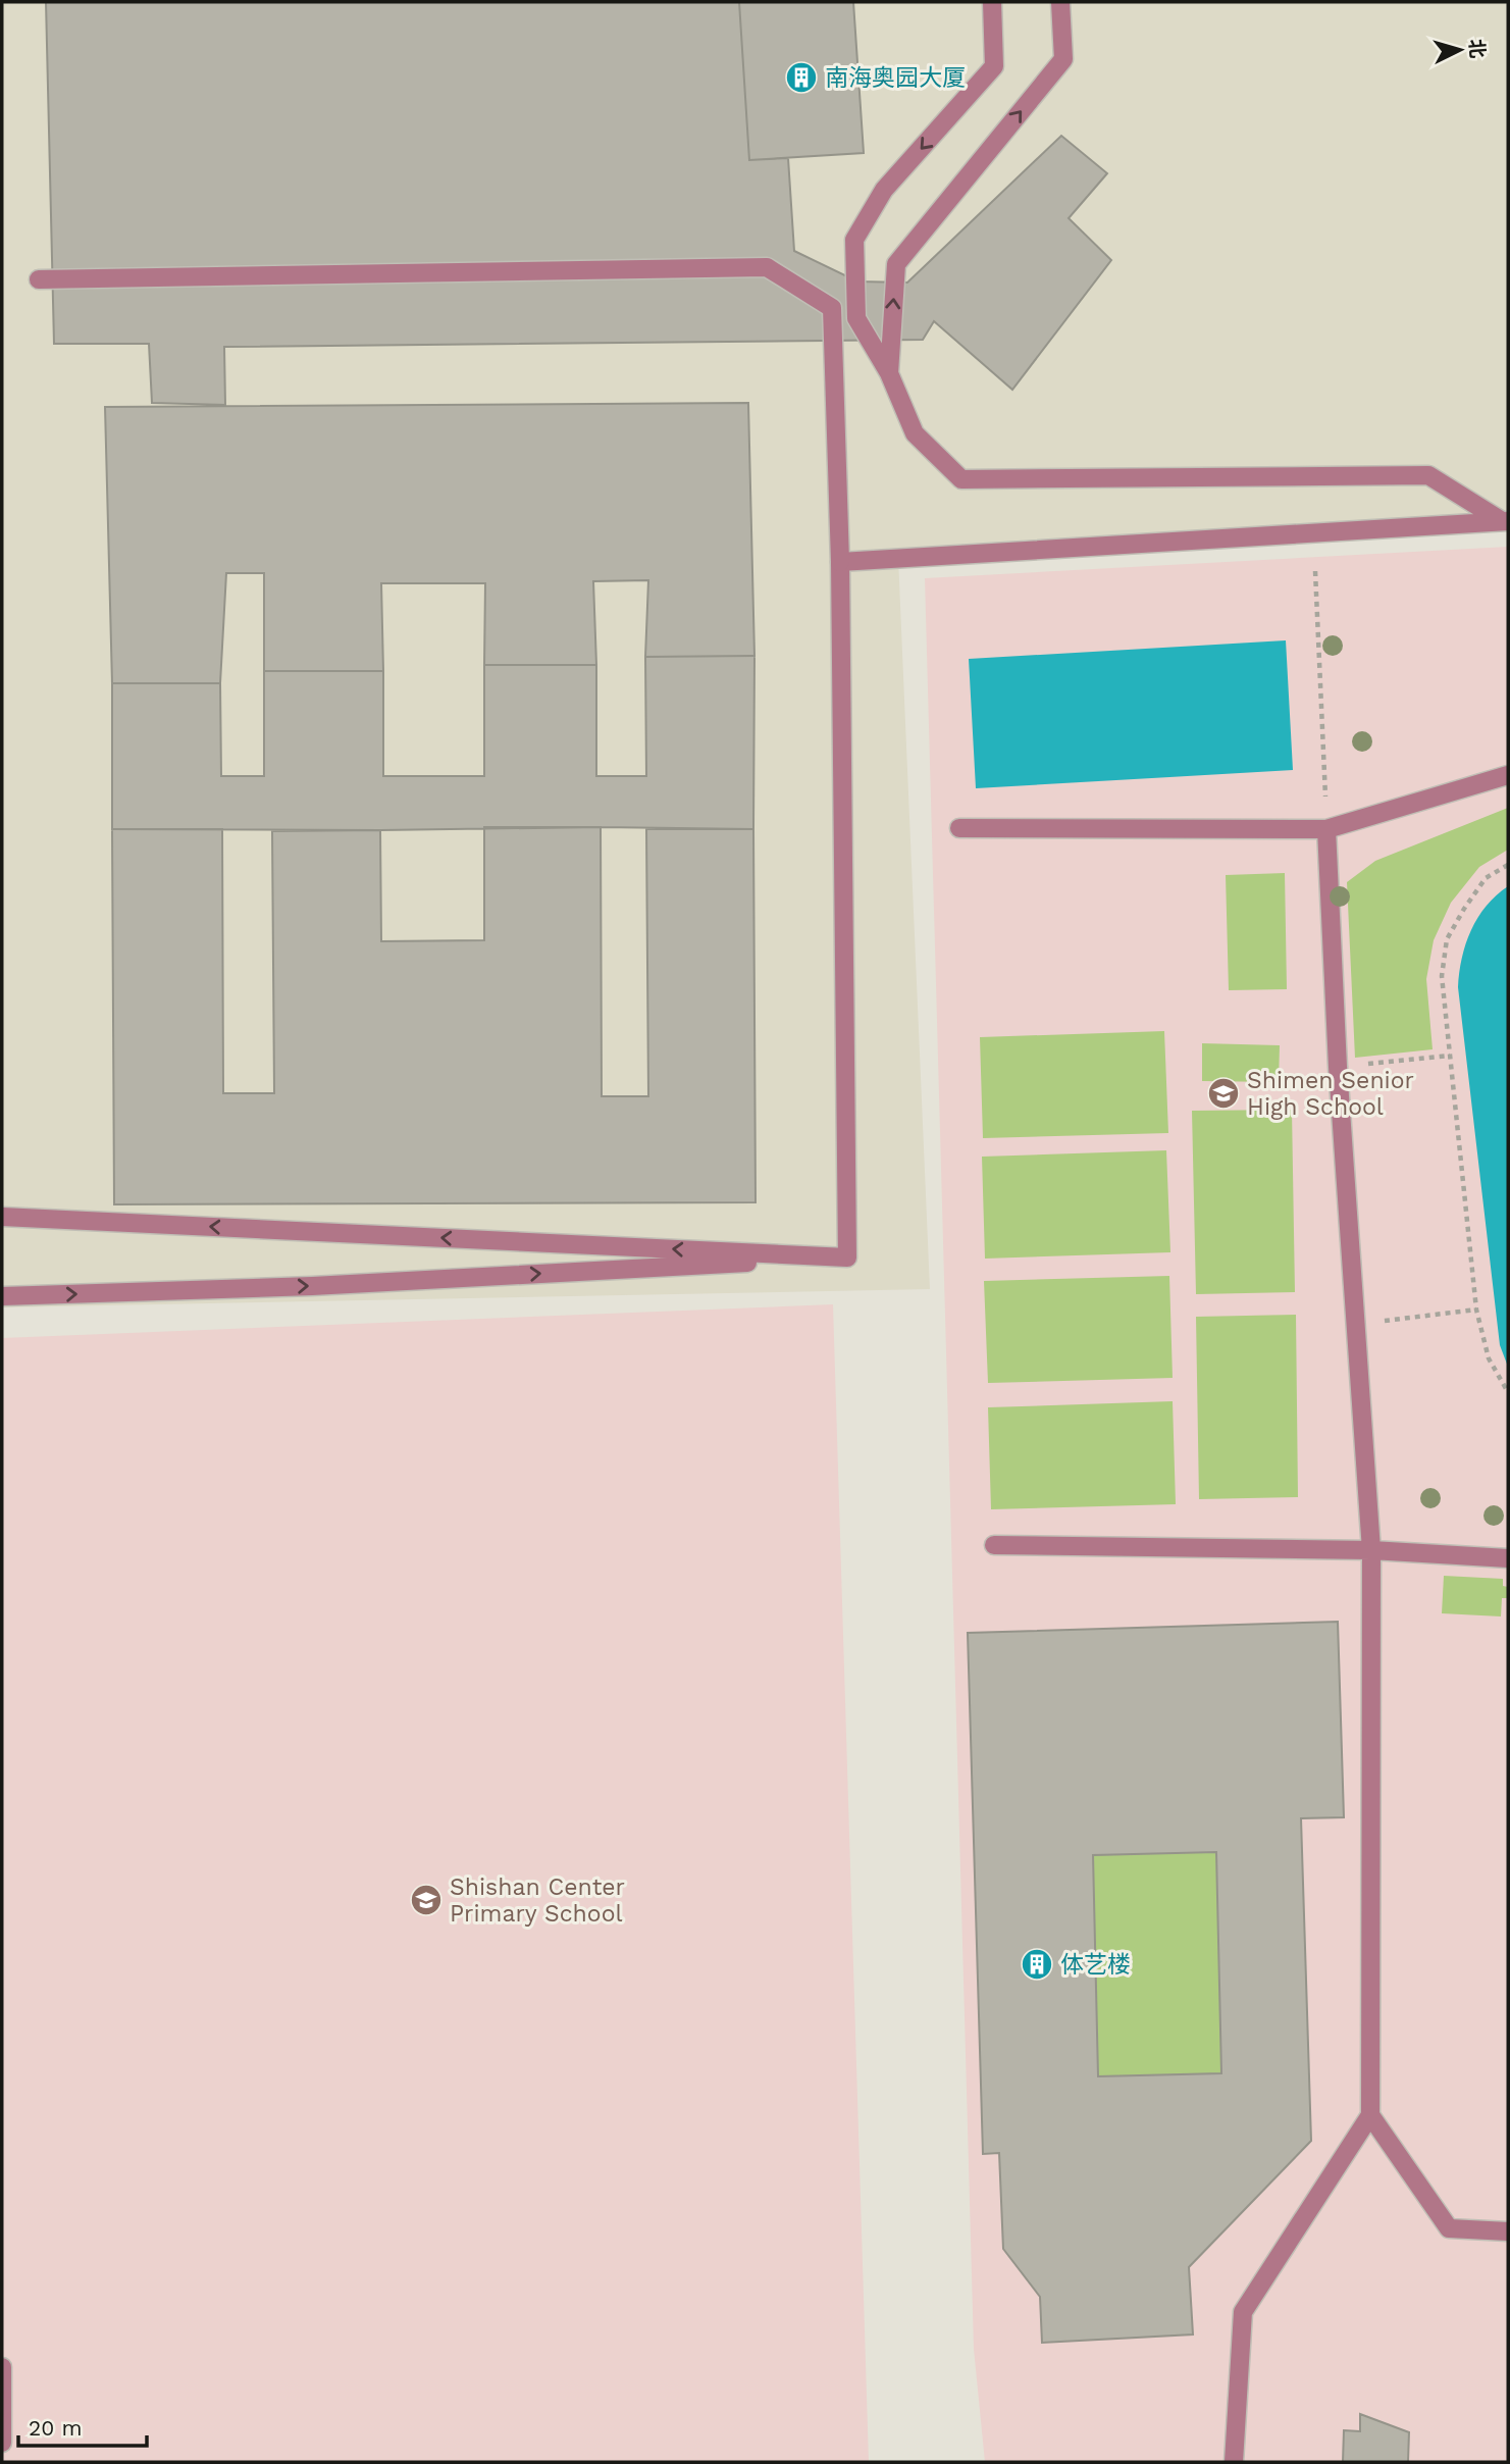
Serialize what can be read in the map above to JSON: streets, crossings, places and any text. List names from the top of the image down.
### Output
{
  "places": {
    "building": ["南海奥园大厦", "体艺楼"],
    "school or university": ["Shimen Senior High School", "Shishan Center Primary School"]
  },
  "scale_bar": "20 m",
  "north": "right"
}
